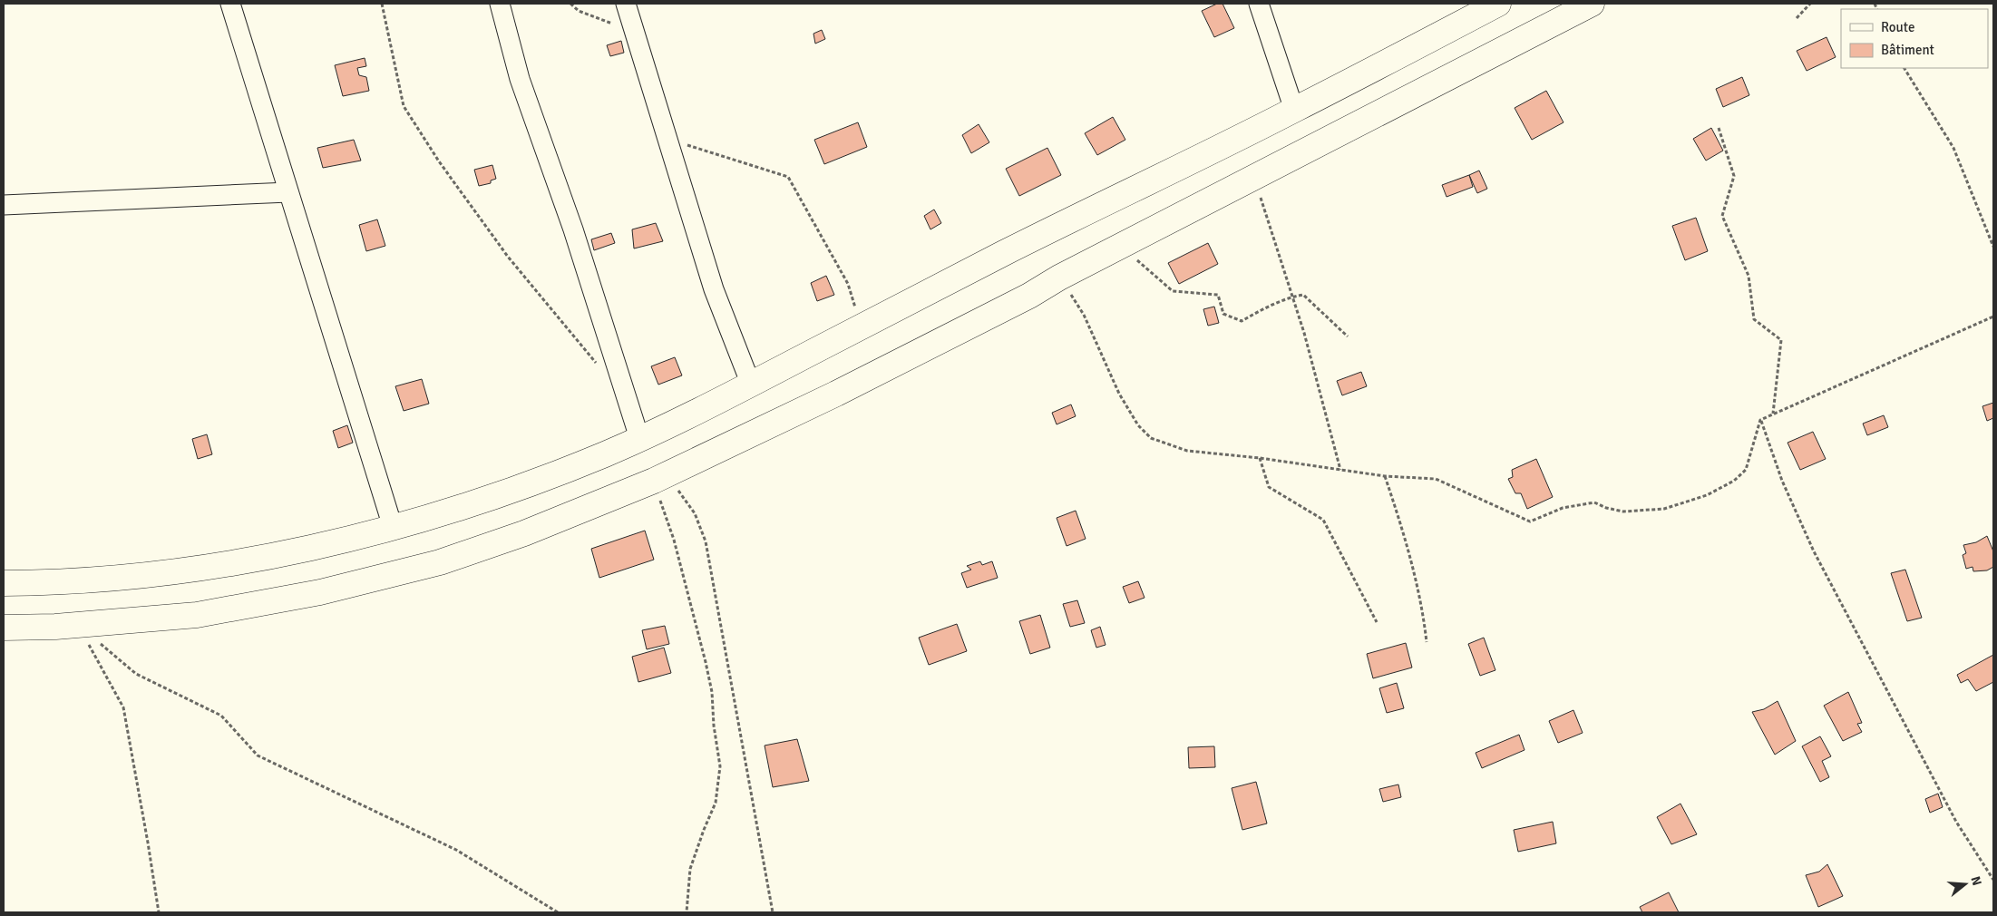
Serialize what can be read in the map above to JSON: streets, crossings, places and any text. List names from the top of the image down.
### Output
{
  "legend": ["Route", "Bâtiment"],
  "north": "right"
}
